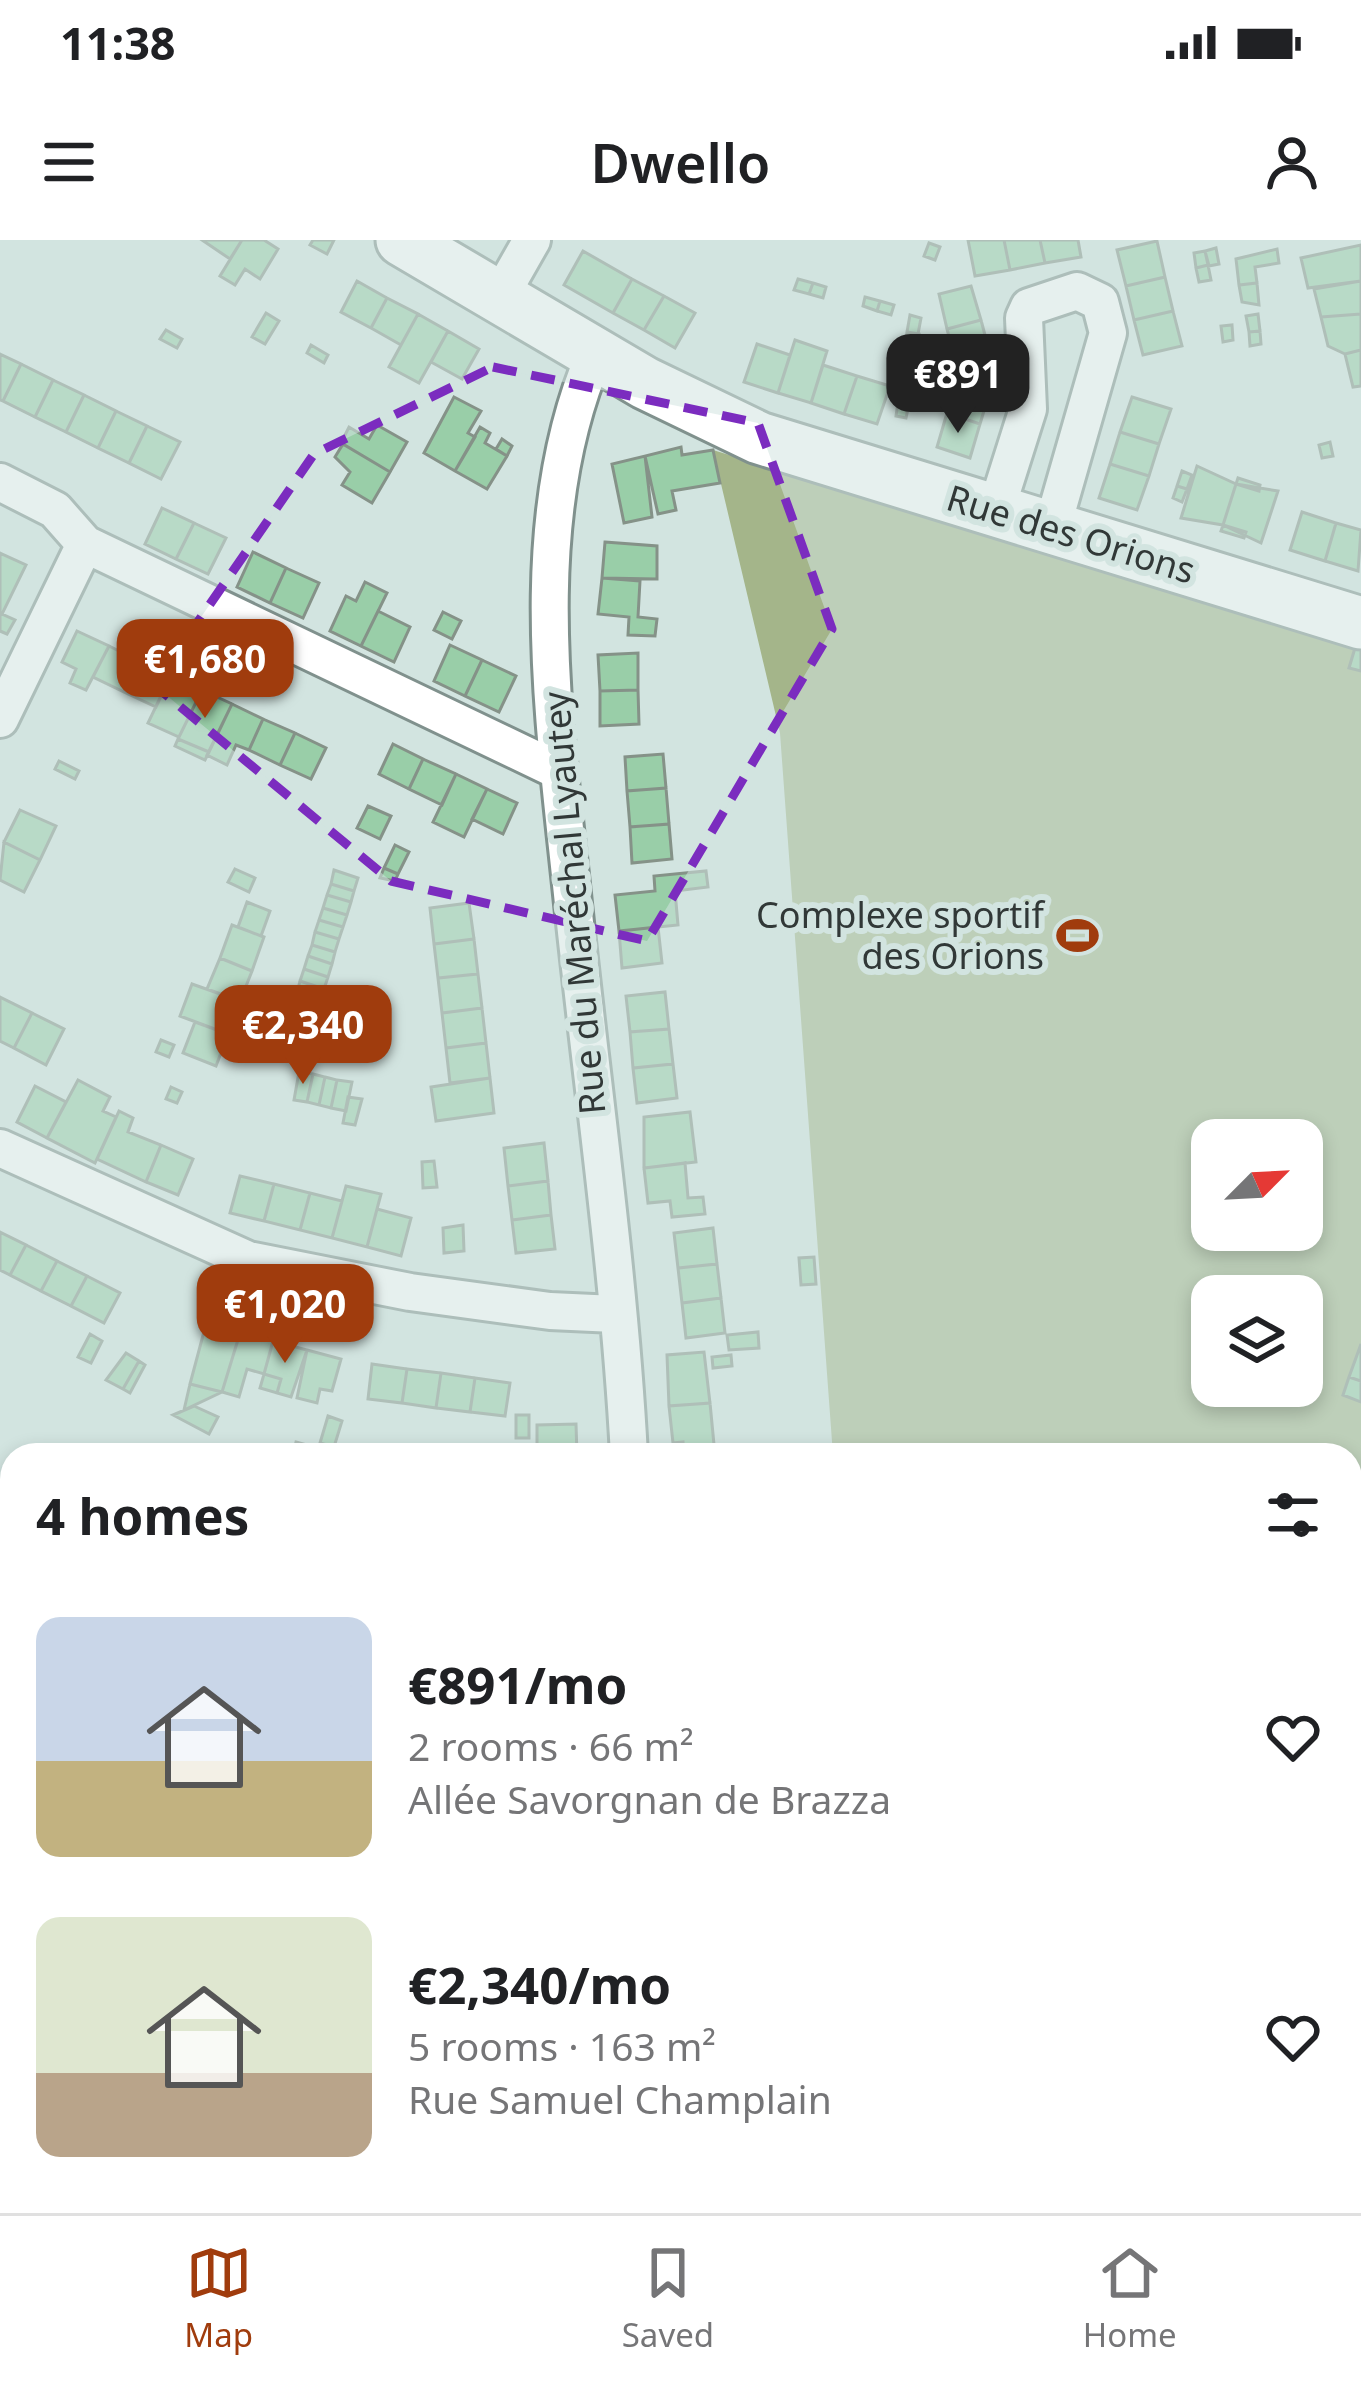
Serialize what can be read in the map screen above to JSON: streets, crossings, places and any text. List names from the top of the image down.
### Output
{
  "streets": {
    "street": ["Rue des Orions", "Rue du Maréchal Lyautey"]
  },
  "crossings": [
    ["Rue des Orions", "Rue du Maréchal Lyautey"]
  ],
  "places": {
    "sports": ["Complexe sportif des Orions"]
  },
  "north": "top right",
  "page": {
    "status": "11:38",
    "header": "Dwello",
    "price": [
      "€891",
      "€1,680",
      "€2,340",
      "€1,020"
    ],
    "heading": "4 homes",
    "list": [
      {
        "name": "€891/mo",
        "note": "2 rooms · 66 m² · Allée Savorgnan de Brazza"
      },
      {
        "name": "€2,340/mo",
        "note": "5 rooms · 163 m² · Rue Samuel Champlain"
      }
    ],
    "tabs": ["Map", "Saved", "Home"]
  }
}
